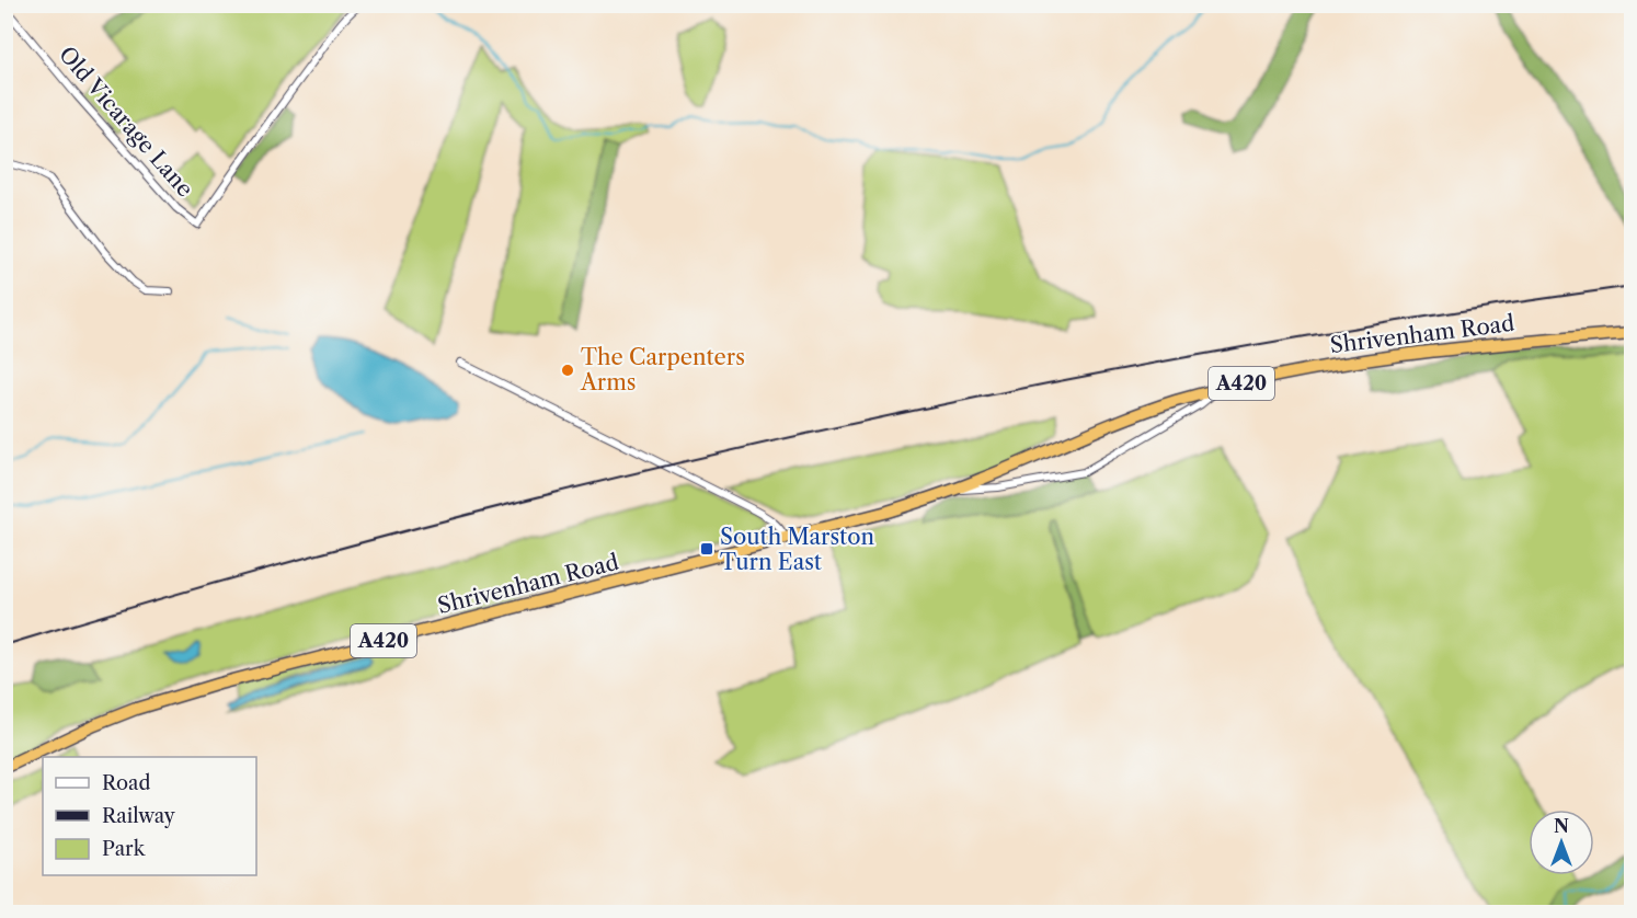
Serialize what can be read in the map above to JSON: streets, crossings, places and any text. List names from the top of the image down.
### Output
{
  "streets": {
    "highway": ["Shrivenham Road", "A420"],
    "street": ["Old Vicarage Lane"]
  },
  "places": {
    "other": ["The Carpenters Arms"],
    "transit": ["South Marston Turn East"]
  },
  "legend": ["Road", "Railway", "Park"],
  "north": "top"
}
